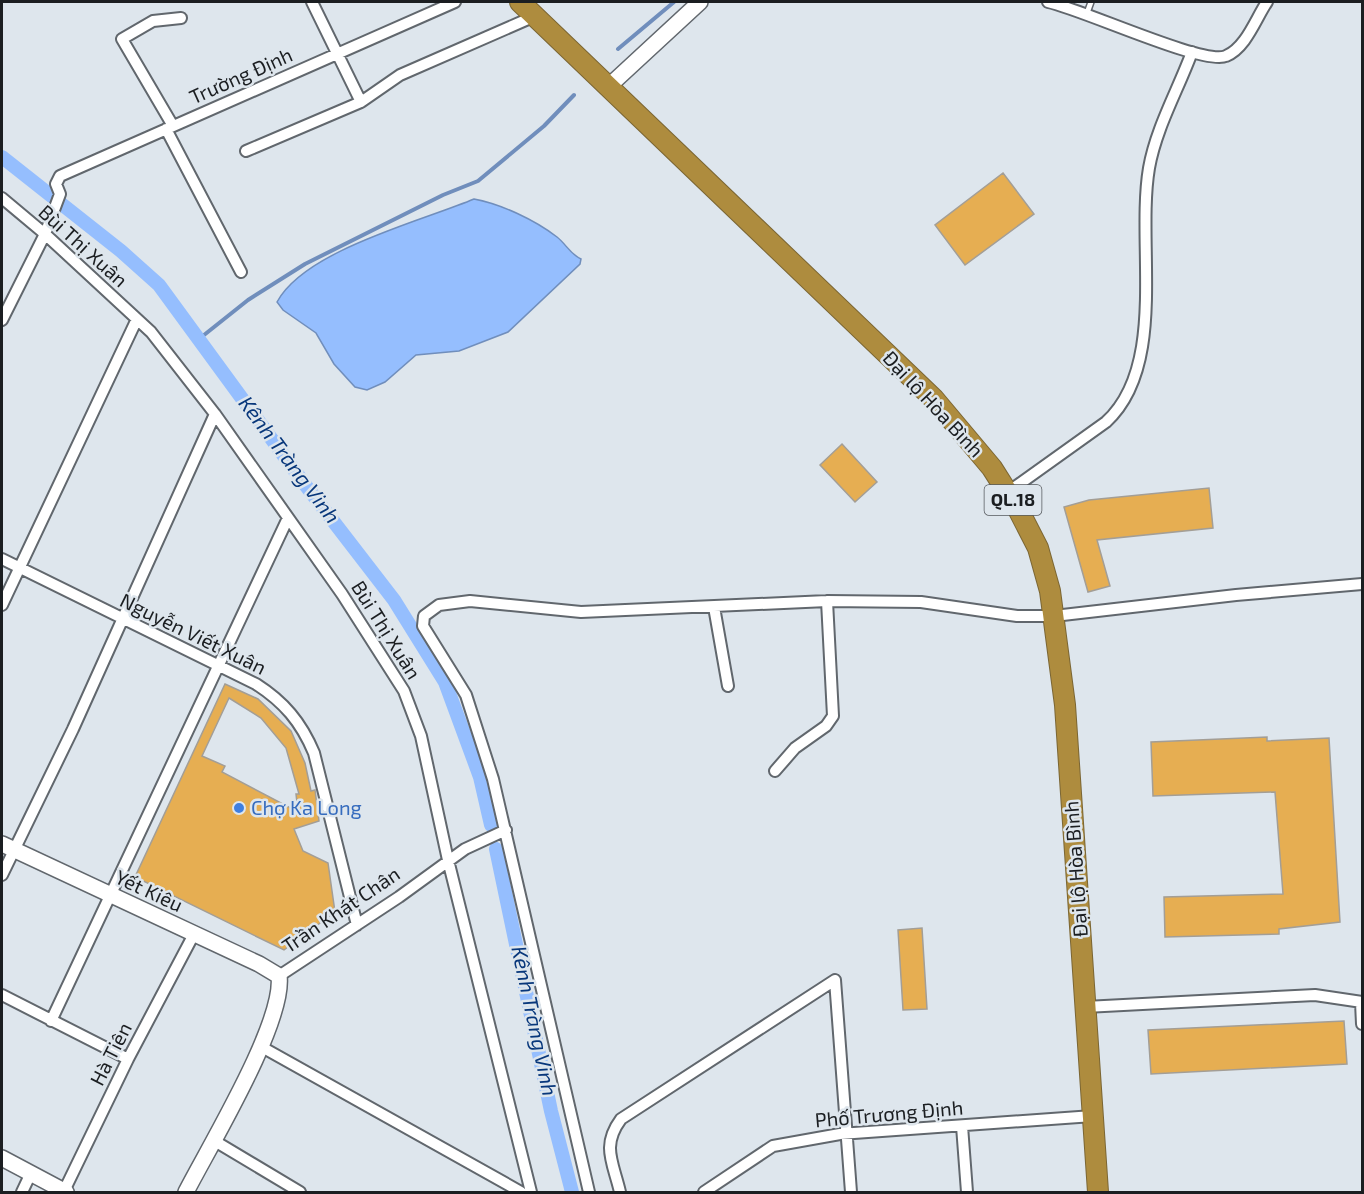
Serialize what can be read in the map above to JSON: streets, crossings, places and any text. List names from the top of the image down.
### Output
{
  "streets": {
    "highway": ["Đại lộ Hòa Bình", "QL.18"],
    "street": [
      "Trường Định",
      "Bùi Thị Xuân",
      "Nguyễn Viết Xuân",
      "Yết Kiêu",
      "Trần Khát Chân",
      "Hà Tiên",
      "Phố Trương Định"
    ]
  },
  "crossings": [
    ["Trường Định", "Bùi Thị Xuân"],
    ["Bùi Thị Xuân", "Trần Khát Chân"],
    ["Đại lộ Hòa Bình", "Phố Trương Định"],
    ["Nguyễn Viết Xuân", "Trần Khát Chân"],
    ["Yết Kiêu", "Trần Khát Chân"],
    ["Yết Kiêu", "Hà Tiên"]
  ],
  "water": ["Kênh Tràng Vinh"],
  "places": ["Chợ Ka Long"]
}
